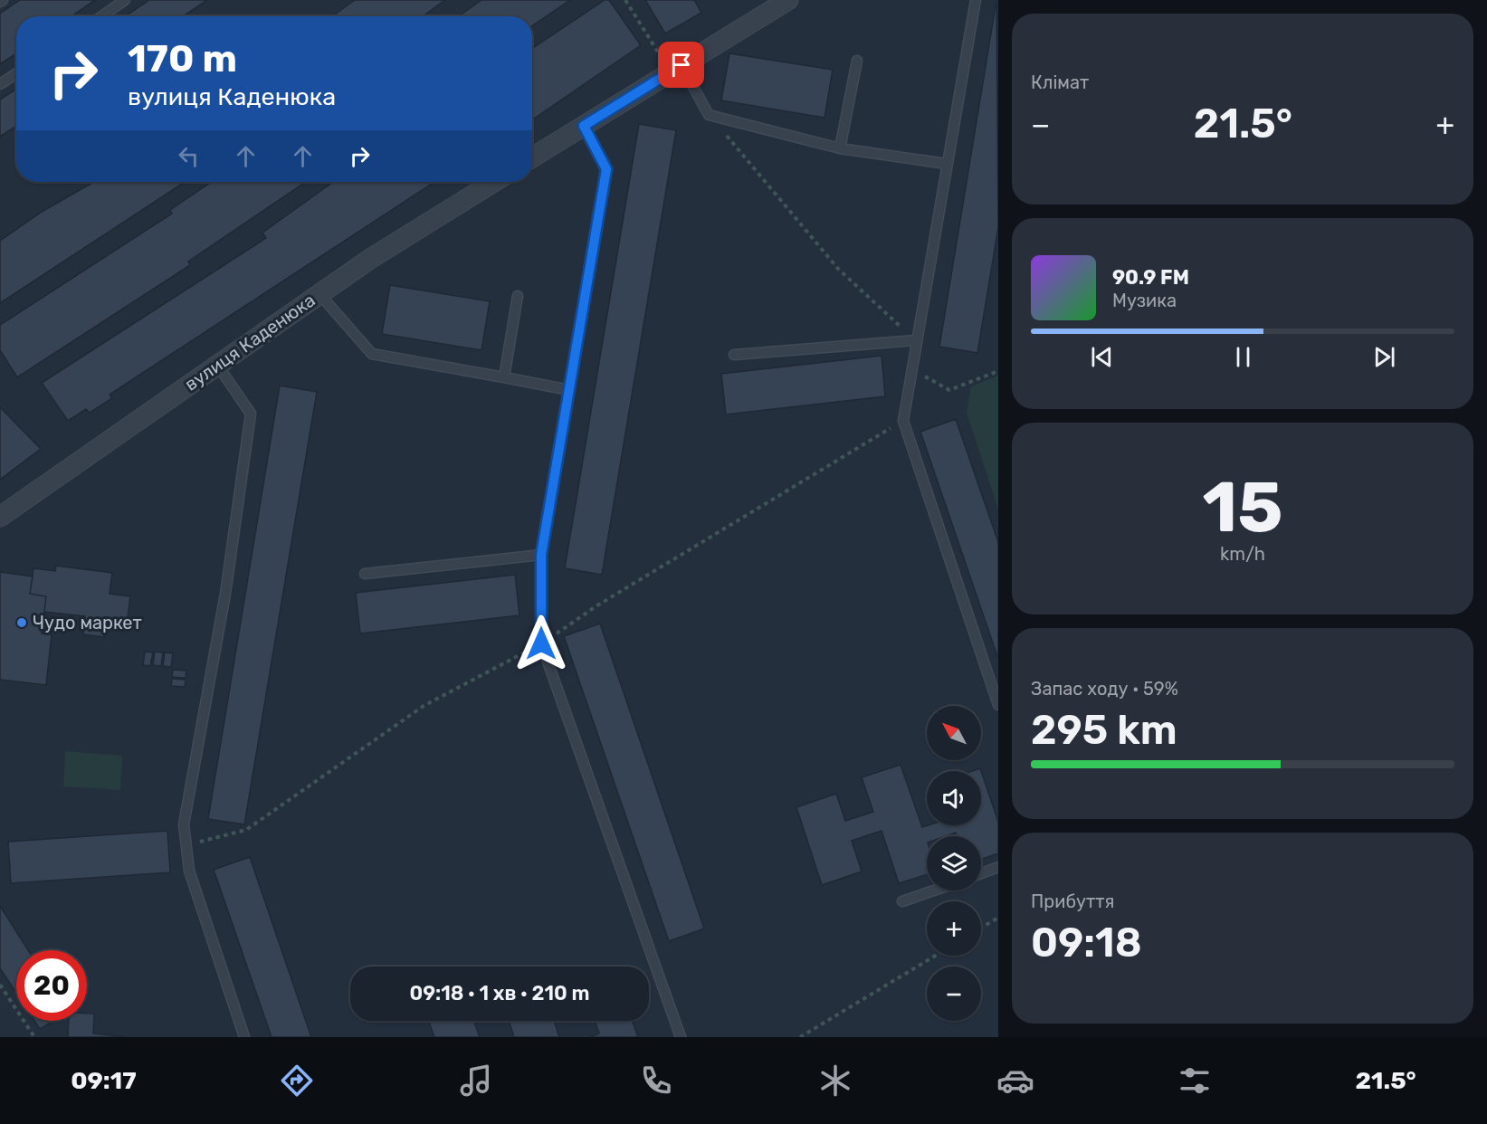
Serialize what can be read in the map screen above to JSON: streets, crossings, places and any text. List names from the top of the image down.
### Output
{
  "streets": {
    "street": ["вулиця Каденюка"]
  },
  "places": ["Чудо маркет"],
  "north": "top left",
  "page": {
    "tile": [
      "Клімат",
      ["15", "km/h"],
      ["Запас ходу · 59%", "295 km"],
      ["Прибуття", "09:18"]
    ],
    "turn": ["170 m", "вулиця Каденюка"],
    "heat": ["−", "21.5°", "+"],
    "song": ["90.9 FM", "Музика"],
    "map_buttons": ["+", "−"],
    "limit": "20",
    "trip": "09:18 · 1 хв · 210 m",
    "tabs": ["09:17", "21.5°"]
  }
}
